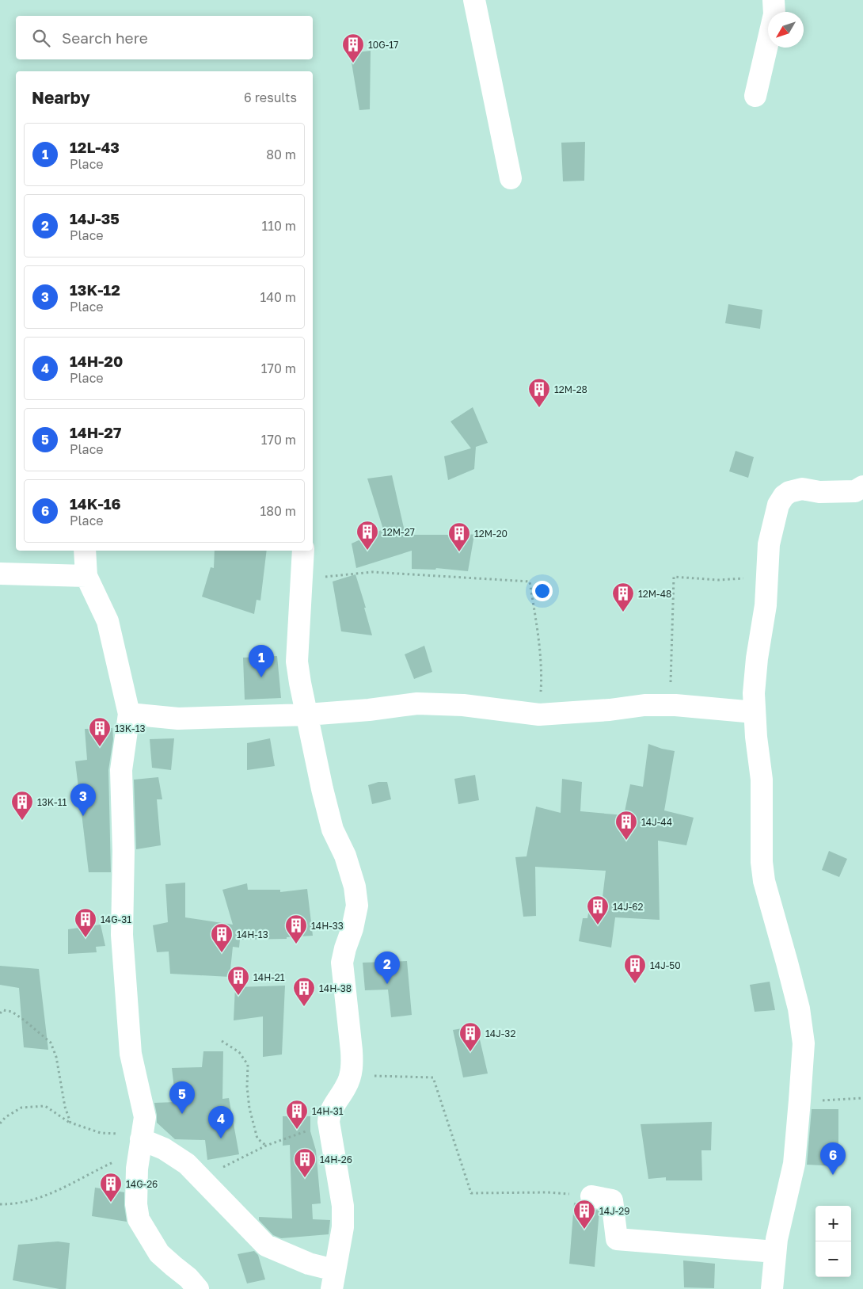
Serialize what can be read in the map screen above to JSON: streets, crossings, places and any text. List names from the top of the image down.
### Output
{
  "places": {
    "building": [
      "10G-17",
      "12M-28",
      "12M-27",
      "12M-20",
      "12M-48",
      "13K-13",
      "13K-11",
      "14J-44",
      "14J-62",
      "14G-31",
      "14H-33",
      "14H-13",
      "14J-50",
      "14H-21",
      "14H-38",
      "14J-32",
      "14H-31",
      "14H-26",
      "14G-26",
      "14J-29"
    ]
  },
  "north": "bottom left",
  "page": {
    "search": "Search here",
    "heading": ["Nearby", "6 results"],
    "list": [
      {
        "mark": "1",
        "name": "12L-43",
        "note": "Place",
        "value": "80 m"
      },
      {
        "mark": "2",
        "name": "14J-35",
        "note": "Place",
        "value": "110 m"
      },
      {
        "mark": "3",
        "name": "13K-12",
        "note": "Place",
        "value": "140 m"
      },
      {
        "mark": "4",
        "name": "14H-20",
        "note": "Place",
        "value": "170 m"
      },
      {
        "mark": "5",
        "name": "14H-27",
        "note": "Place",
        "value": "170 m"
      },
      {
        "mark": "6",
        "name": "14K-16",
        "note": "Place",
        "value": "180 m"
      }
    ],
    "pins": [
      "1",
      "3",
      "2",
      "5",
      "4",
      "6"
    ],
    "map_buttons": ["+", "−"]
  }
}
